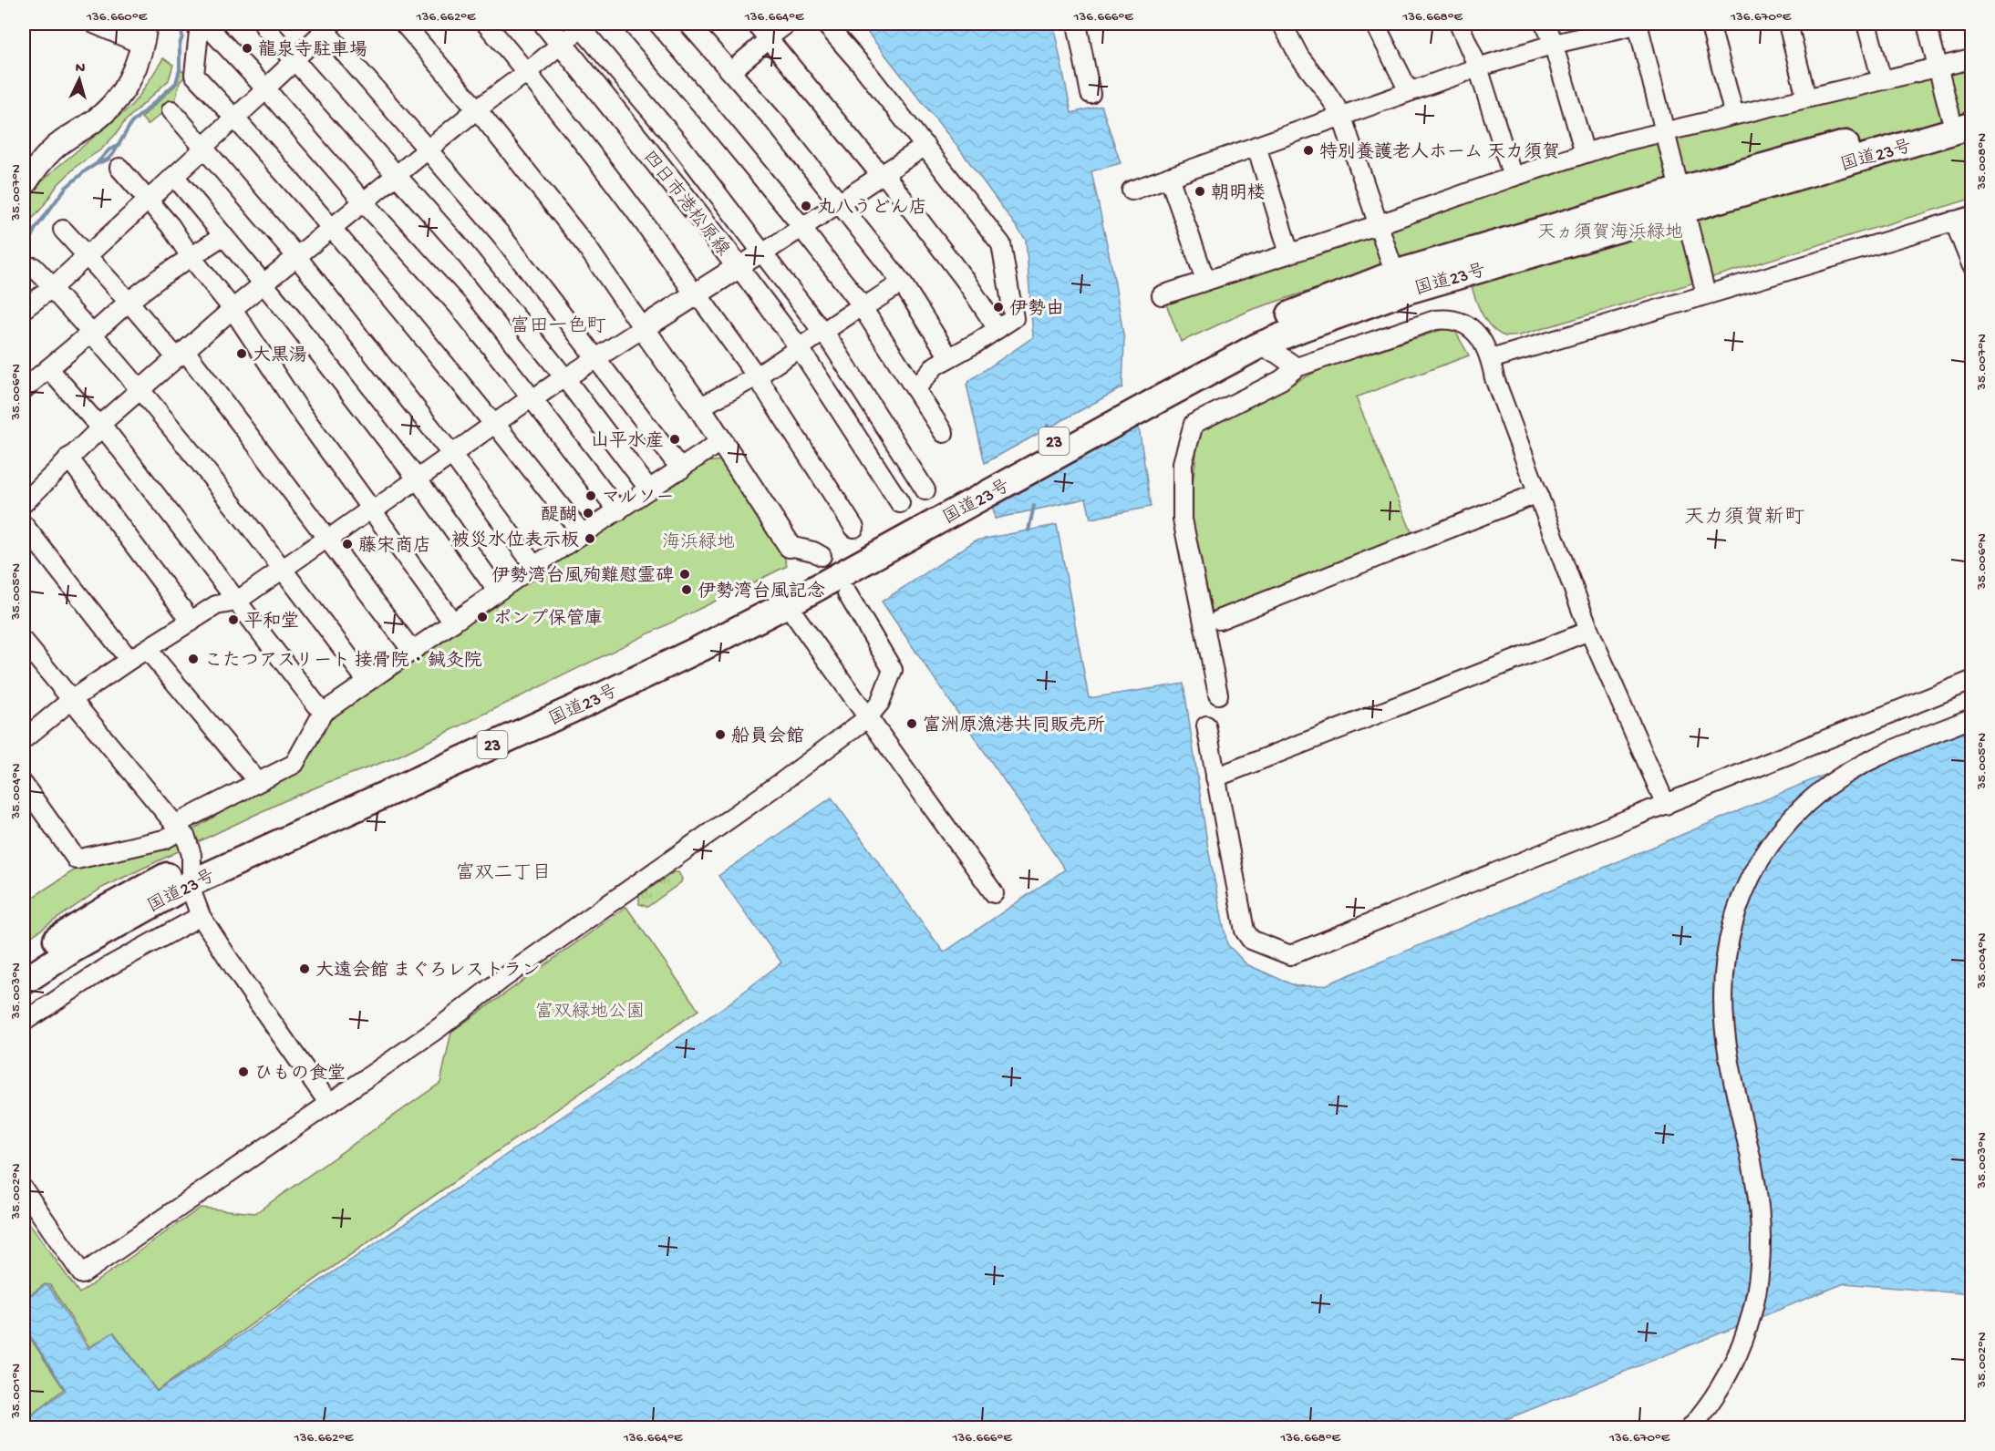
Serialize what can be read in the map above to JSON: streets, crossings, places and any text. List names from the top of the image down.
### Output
{
  "streets": {
    "highway": ["国道23号", "23"],
    "main road": ["四日市港松原線"]
  },
  "districts": ["富田一色町", "天カ須賀新町", "富双二丁目"],
  "parks": ["天ヵ須賀海浜緑地", "海浜緑地", "富双緑地公園"],
  "places": [
    "龍泉寺駐車場",
    "特別養護老人ホーム 天カ須賀",
    "朝明楼",
    "丸八うどん店",
    "伊勢由",
    "大黒湯",
    "山平水産",
    "マルソー",
    "醍醐",
    "被災水位表示板",
    "藤宋商店",
    "伊勢湾台風殉難慰霊碑",
    "伊勢湾台風記念",
    "ポンプ保管庫",
    "平和堂",
    "こたつアスリート 接骨院・鍼灸院",
    "富洲原漁港共同販売所",
    "船員会館",
    "大遠会館 まぐろレストラン",
    "ひもの食堂"
  ],
  "north": "top",
  "coordinates": [
    "136.660°E",
    "136.662°E",
    "136.664°E",
    "136.666°E",
    "136.668°E",
    "136.670°E",
    "35.008°N",
    "35.007°N",
    "35.006°N",
    "35.005°N",
    "35.004°N",
    "35.003°N",
    "35.002°N",
    "35.001°N"
  ]
}
